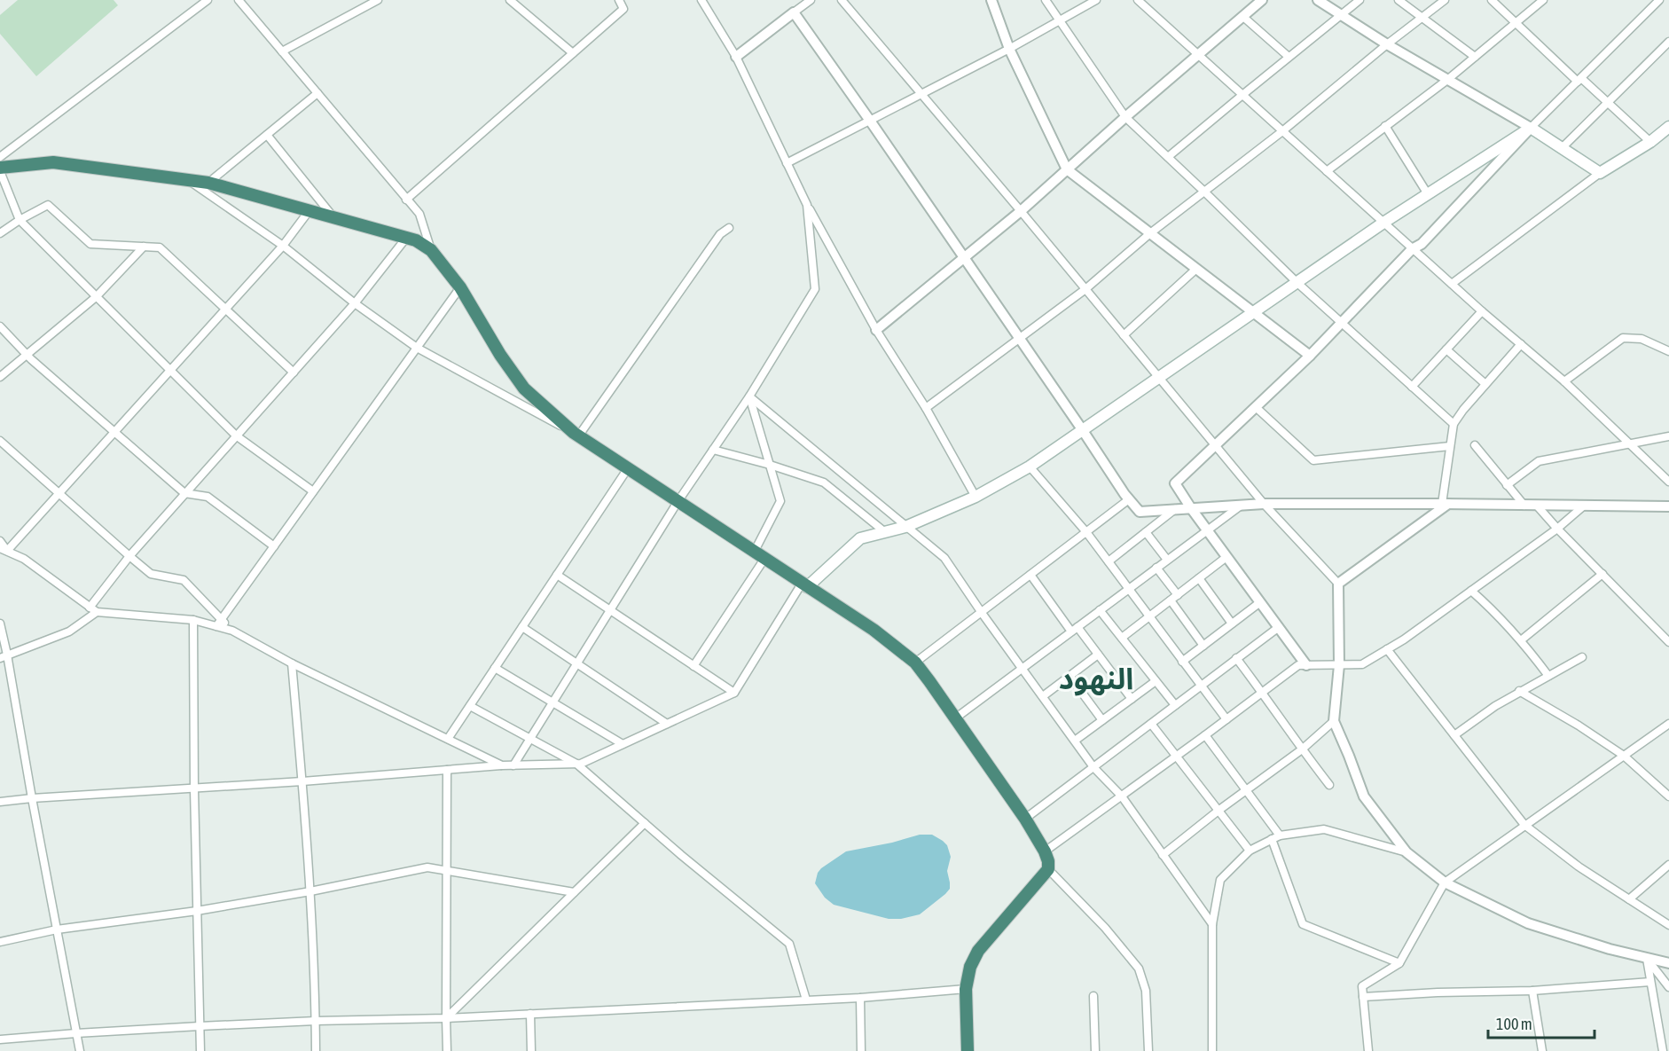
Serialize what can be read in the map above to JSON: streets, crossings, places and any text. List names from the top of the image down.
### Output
{
  "districts": ["النهود"],
  "scale_bar": "100 m"
}
